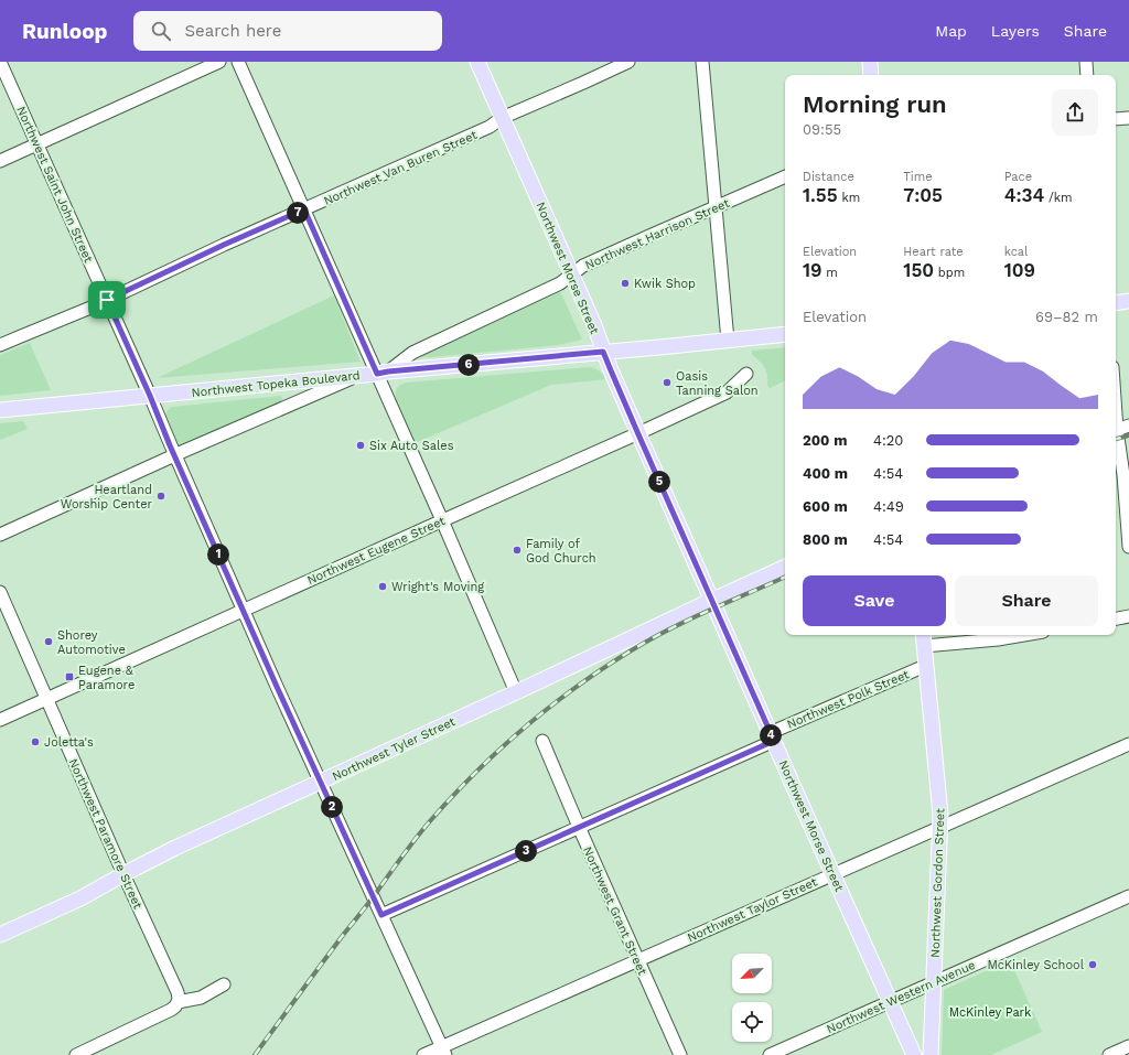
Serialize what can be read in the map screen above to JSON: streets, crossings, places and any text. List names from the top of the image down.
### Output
{
  "streets": {
    "main road": [
      "Northwest Morse Street",
      "Northwest Topeka Boulevard",
      "Northwest Tyler Street",
      "Northwest Gordon Street"
    ],
    "street": [
      "Northwest Van Buren Street",
      "Northwest Saint John Street",
      "Northwest Harrison Street",
      "Northwest Eugene Street",
      "Northwest Polk Street",
      "Northwest Paramore Street",
      "Northwest Taylor Street",
      "Northwest Grant Street",
      "Northwest Western Avenue"
    ]
  },
  "crossings": [
    ["Northwest Van Buren Street", "Northwest Saint John Street"],
    ["Northwest Van Buren Street", "Northwest Morse Street"],
    ["Northwest Saint John Street", "Northwest Topeka Boulevard"],
    ["Northwest Saint John Street", "Northwest Eugene Street"],
    ["Northwest Saint John Street", "Northwest Polk Street"],
    ["Northwest Saint John Street", "Northwest Tyler Street"],
    ["Northwest Saint John Street", "Northwest Taylor Street"],
    ["Northwest Harrison Street", "Northwest Morse Street"],
    ["Northwest Harrison Street", "Northwest Topeka Boulevard"],
    ["Northwest Morse Street", "Northwest Topeka Boulevard"],
    ["Northwest Morse Street", "Northwest Eugene Street"],
    ["Northwest Morse Street", "Northwest Polk Street"],
    ["Northwest Morse Street", "Northwest Tyler Street"],
    ["Northwest Morse Street", "Northwest Taylor Street"],
    ["Northwest Morse Street", "Northwest Western Avenue"],
    ["Northwest Eugene Street", "Northwest Paramore Street"],
    ["Northwest Polk Street", "Northwest Gordon Street"],
    ["Northwest Polk Street", "Northwest Grant Street"],
    ["Northwest Tyler Street", "Northwest Paramore Street"],
    ["Northwest Gordon Street", "Northwest Taylor Street"],
    ["Northwest Gordon Street", "Northwest Western Avenue"],
    ["Northwest Taylor Street", "Northwest Grant Street"]
  ],
  "parks": ["McKinley Park"],
  "places": {
    "other": [
      "Kwik Shop",
      "Oasis Tanning Salon",
      "Six Auto Sales",
      "Heartland Worship Center",
      "Family of God Church",
      "Wright's Moving",
      "Shorey Automotive",
      "Joletta's",
      "McKinley School"
    ],
    "transit": ["Eugene & Paramore"]
  },
  "north": "bottom left",
  "page": {
    "header": "Runloop",
    "search": "Search here",
    "nav": ["Map", "Layers", "Share"],
    "heading": ["Morning run", "09:55"],
    "stats": [
      ["Distance", "1.55 km"],
      ["Time", "7:05"],
      ["Pace", "4:34 /km"],
      ["Elevation", "19 m"],
      ["Heart rate", "150 bpm"],
      ["kcal", "109"]
    ],
    "pins": [
      "7",
      "6",
      "5",
      "1",
      "4",
      "2",
      "3"
    ],
    "chart": ["Elevation", "69–82 m"],
    "list": [
      {
        "name": "200 m",
        "note": "4:20"
      },
      {
        "name": "400 m",
        "note": "4:54"
      },
      {
        "name": "600 m",
        "note": "4:49"
      },
      {
        "name": "800 m",
        "note": "4:54"
      }
    ],
    "buttons": ["Save", "Share"]
  }
}
